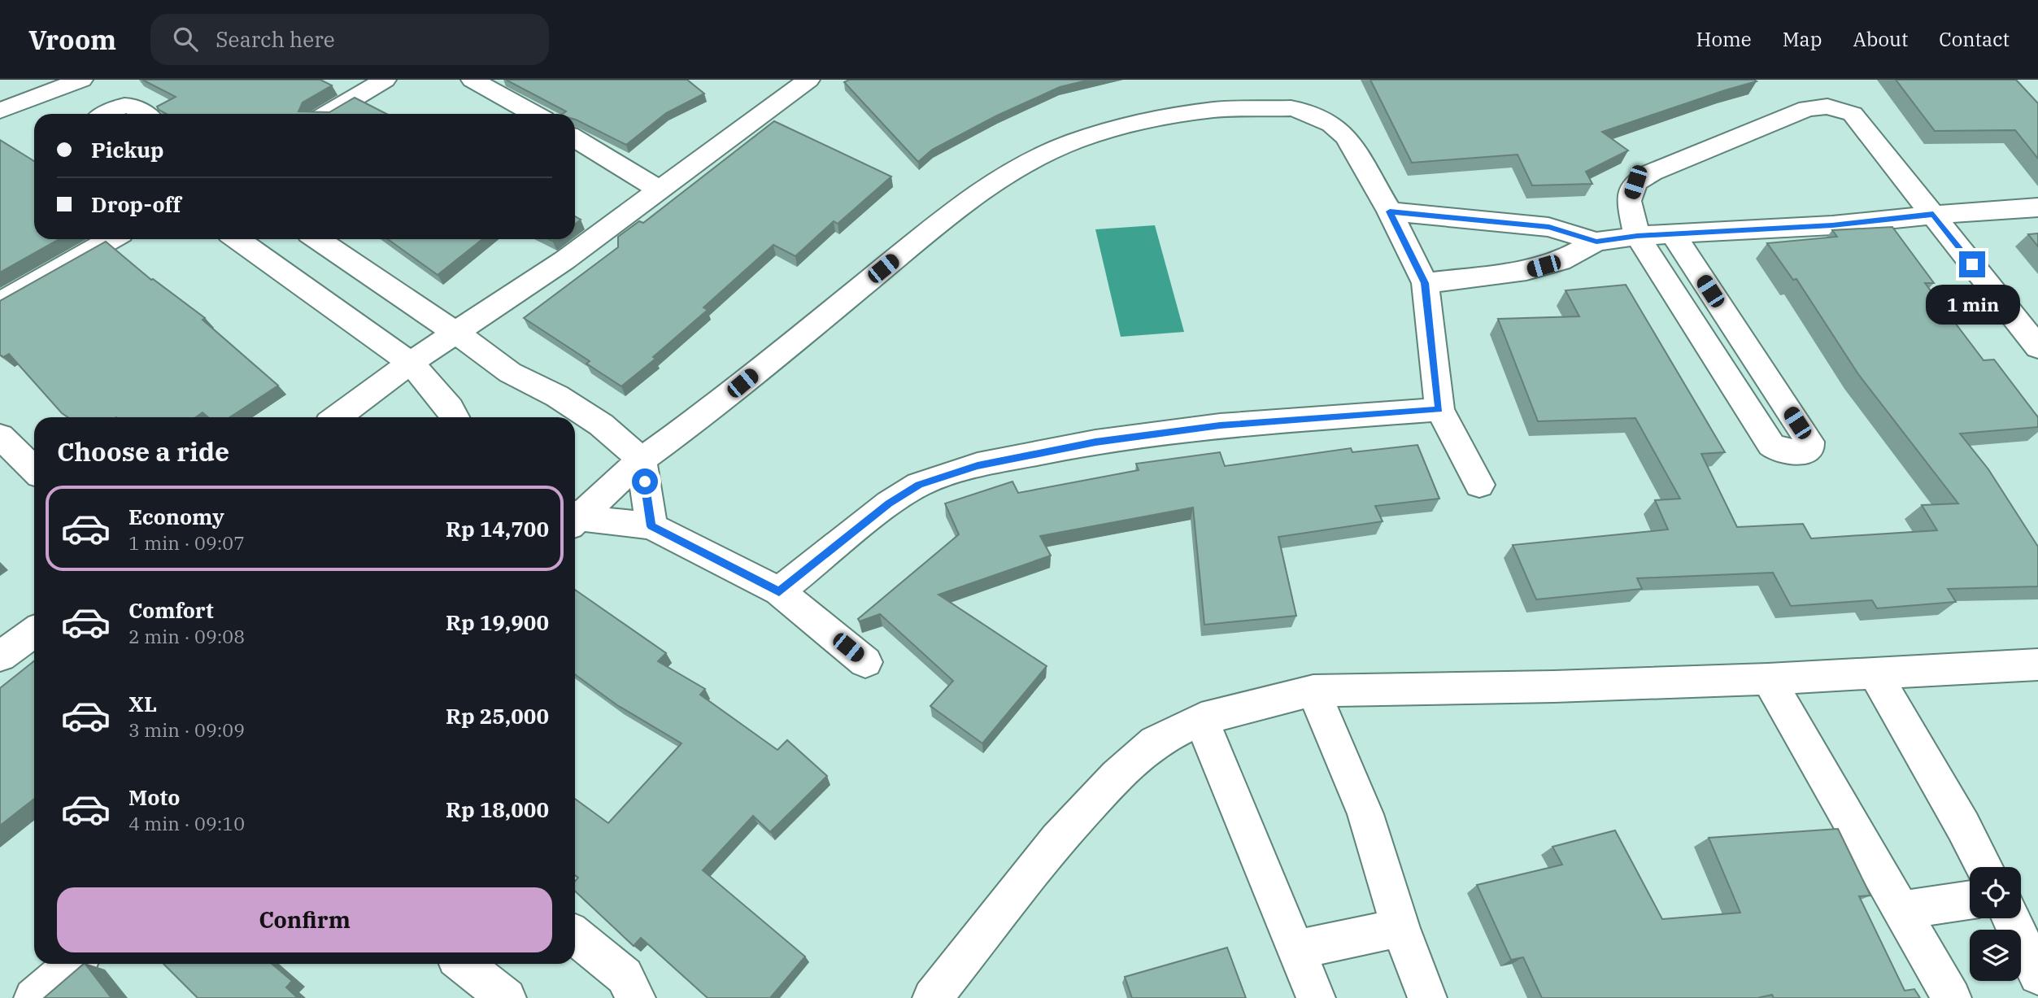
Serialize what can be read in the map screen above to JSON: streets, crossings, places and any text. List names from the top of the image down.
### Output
{
  "page": {
    "header": "Vroom",
    "search": "Search here",
    "nav": [
      "Home",
      "Map",
      "About",
      "Contact"
    ],
    "banner": ["Pickup", "Drop-off"],
    "bubble": "1 min",
    "heading": "Choose a ride",
    "list": [
      {
        "name": "Economy",
        "note": "1 min · 09:07",
        "value": "Rp 14,700"
      },
      {
        "name": "Comfort",
        "note": "2 min · 09:08",
        "value": "Rp 19,900"
      },
      {
        "name": "XL",
        "note": "3 min · 09:09",
        "value": "Rp 25,000"
      },
      {
        "name": "Moto",
        "note": "4 min · 09:10",
        "value": "Rp 18,000"
      }
    ],
    "buttons": "Confirm"
  }
}
